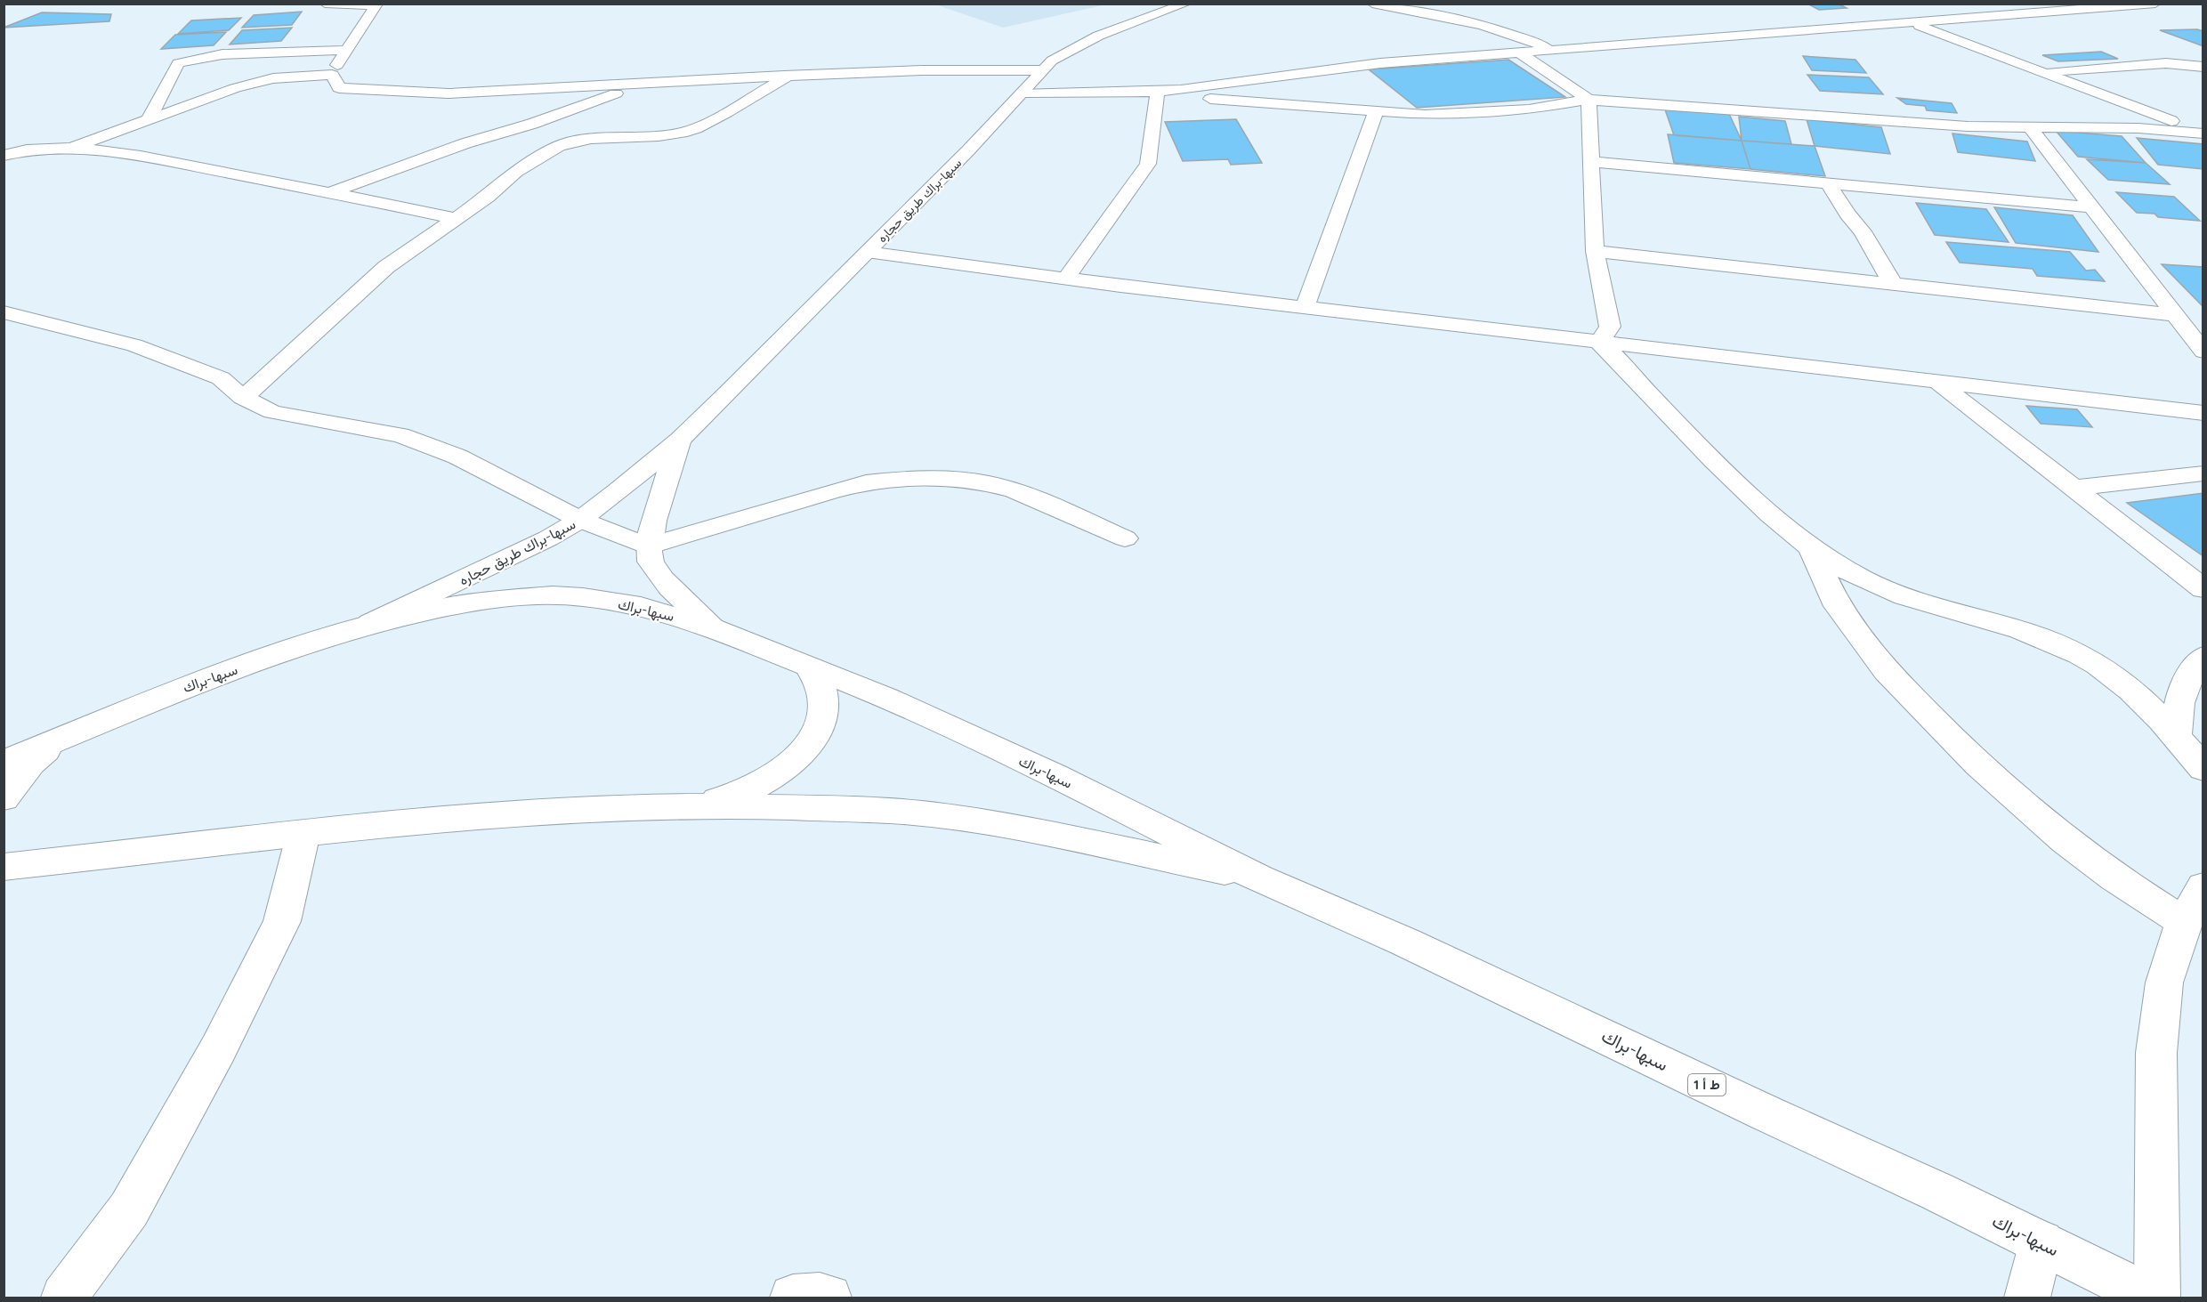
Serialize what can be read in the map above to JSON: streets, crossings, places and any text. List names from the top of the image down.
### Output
{
  "streets": {
    "main road": ["سبها-براك طريق حجاره", "سبها-براك", "ط أ 1"]
  },
  "crossings": [
    ["سبها-براك طريق حجاره", "سبها-براك"]
  ]
}
